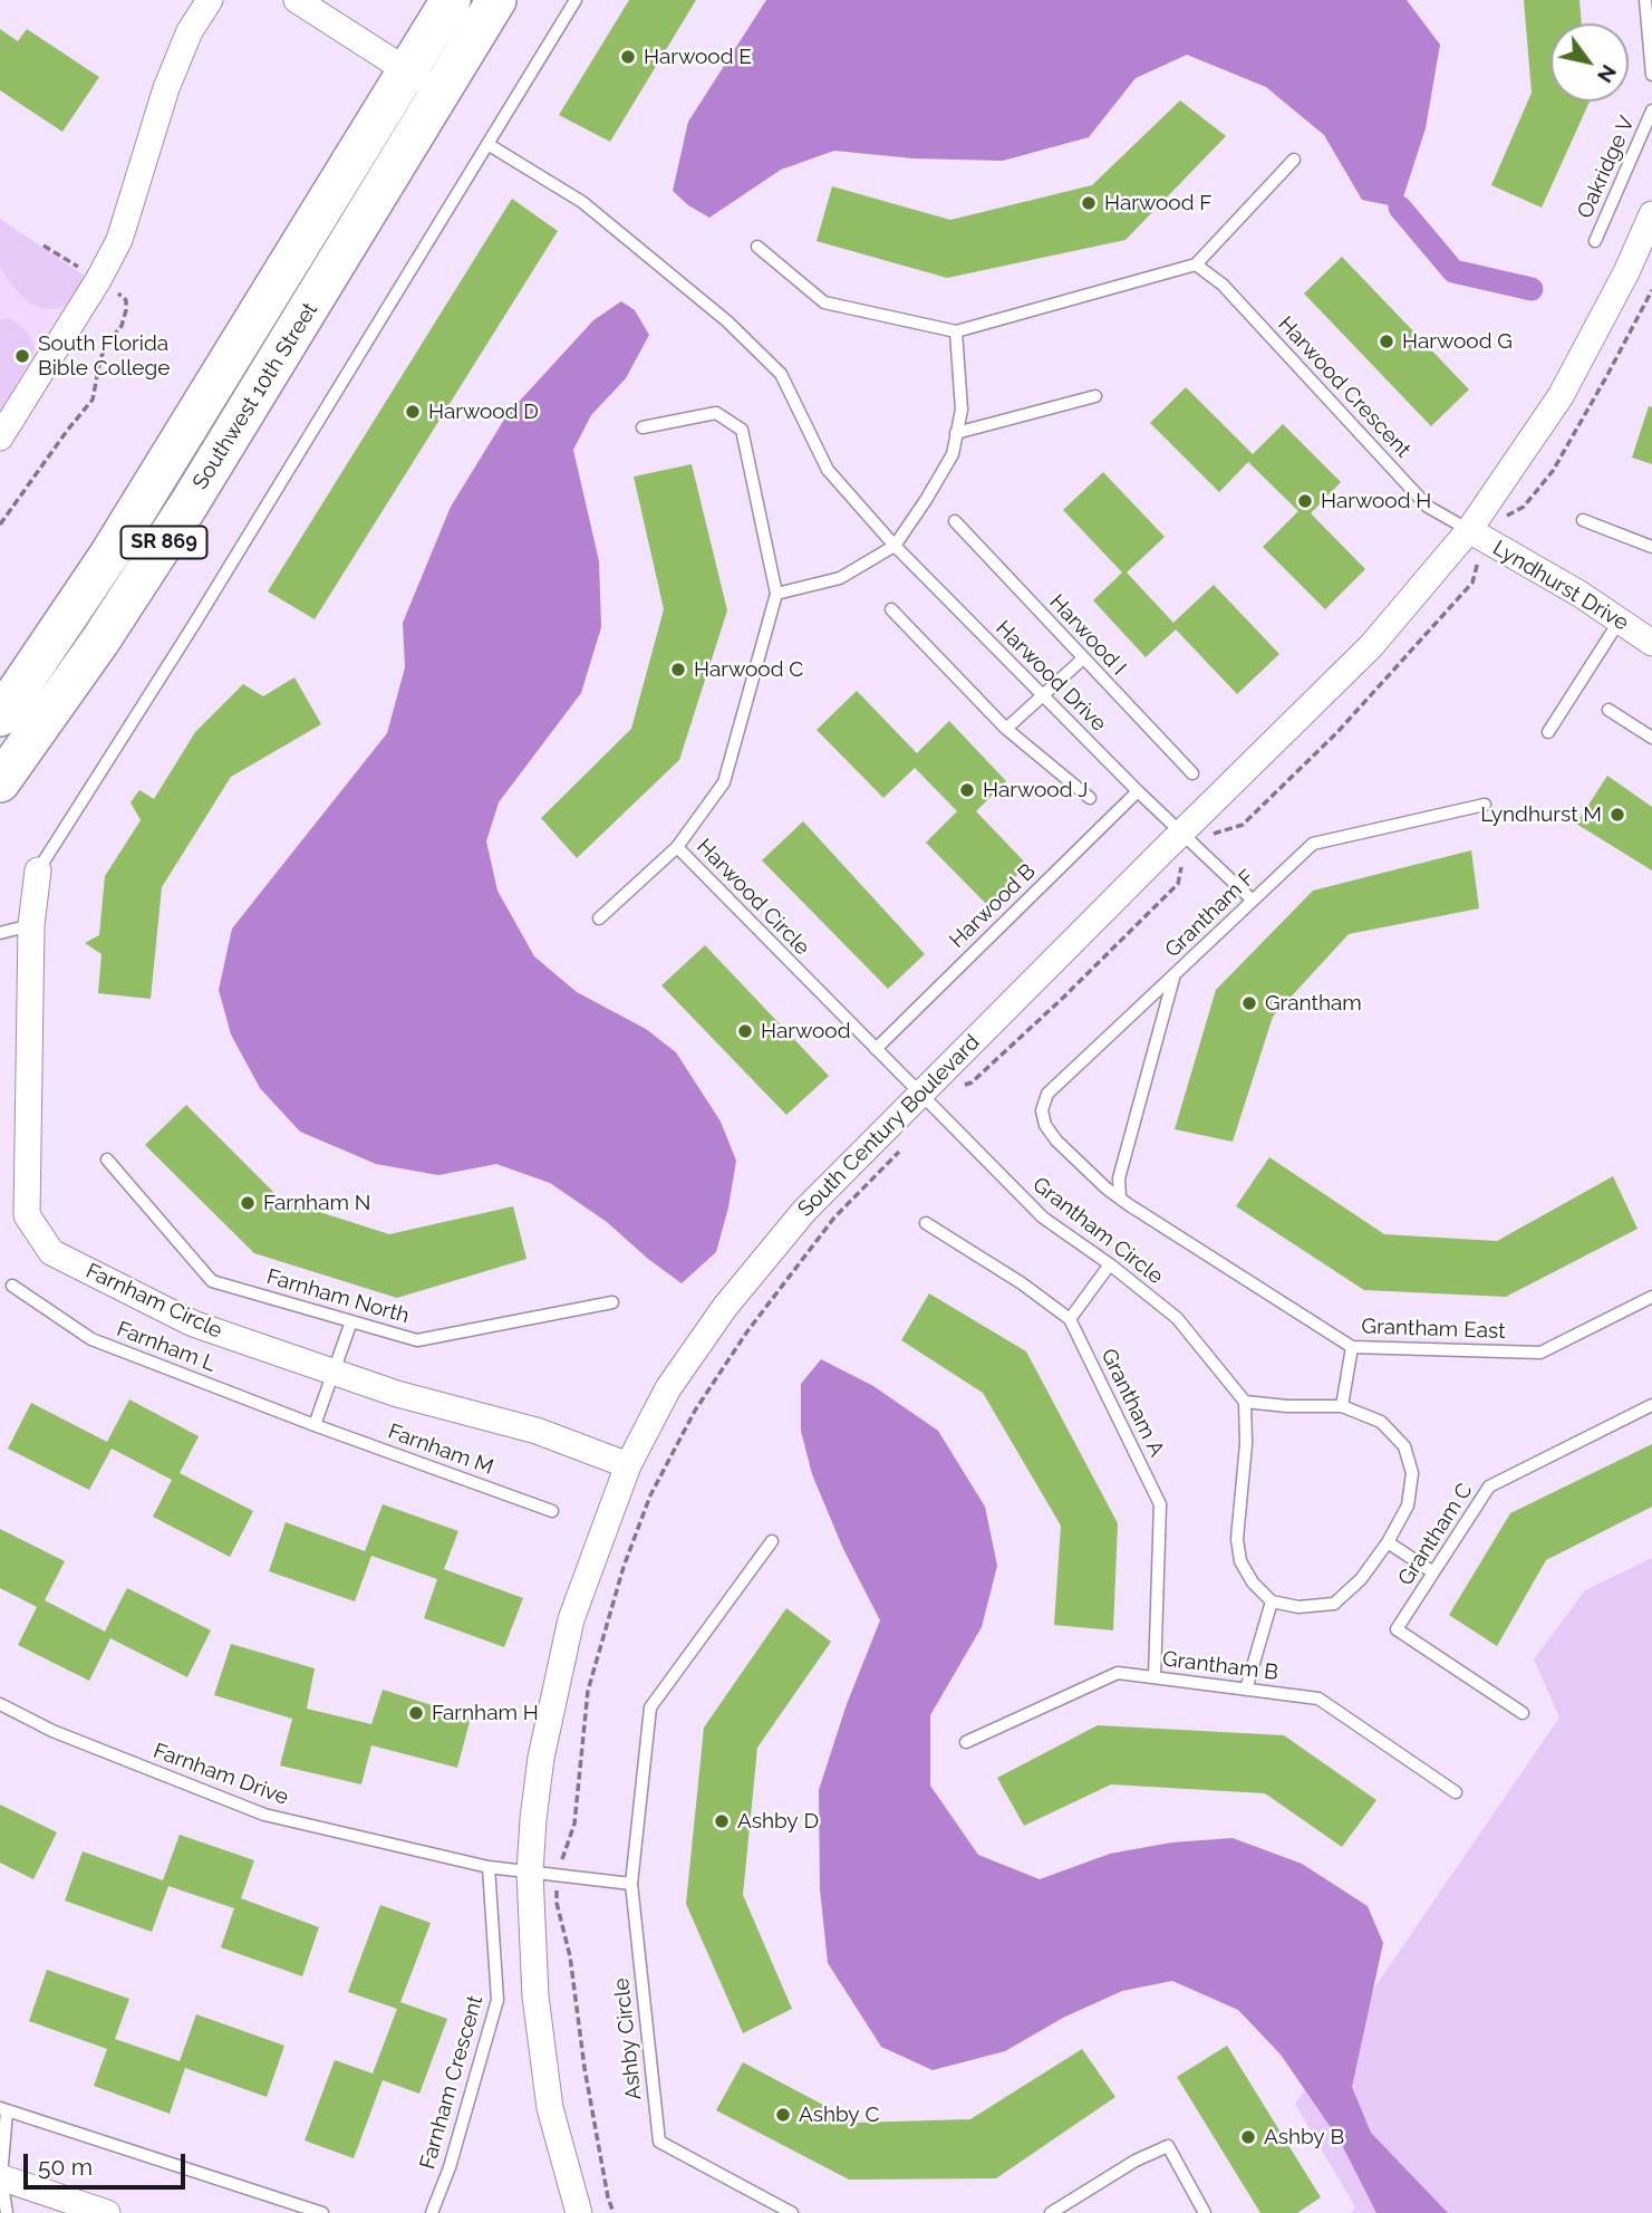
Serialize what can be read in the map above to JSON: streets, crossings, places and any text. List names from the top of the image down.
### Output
{
  "streets": {
    "main road": ["Southwest 10th Street", "SR 869"],
    "street": ["Lyndhurst Drive", "South Century Boulevard", "Farnham Circle"],
    "lane": [
      "Oakridge V",
      "Harwood Crescent",
      "Harwood I",
      "Harwood Drive",
      "Harwood Circle",
      "Harwood B",
      "Grantham F",
      "Grantham Circle",
      "Farnham North",
      "Grantham East",
      "Farnham L",
      "Grantham A",
      "Farnham M",
      "Grantham C",
      "Grantham B",
      "Farnham Drive",
      "Ashby Circle",
      "Farnham Crescent"
    ]
  },
  "crossings": [
    ["Harwood Crescent", "Lyndhurst Drive"],
    ["Harwood Crescent", "South Century Boulevard"],
    ["Lyndhurst Drive", "South Century Boulevard"],
    ["Harwood Drive", "Harwood B"],
    ["Harwood Drive", "Grantham F"],
    ["Harwood Drive", "South Century Boulevard"],
    ["Harwood Circle", "Harwood B"],
    ["Harwood Circle", "South Century Boulevard"],
    ["Harwood Circle", "Grantham Circle"],
    ["Grantham F", "Grantham East"],
    ["South Century Boulevard", "Grantham Circle"],
    ["South Century Boulevard", "Farnham Circle"],
    ["South Century Boulevard", "Farnham Drive"],
    ["Farnham L", "Farnham M"],
    ["Grantham A", "Grantham B"],
    ["Farnham Drive", "Farnham Crescent"]
  ],
  "places": [
    "Harwood E",
    "Harwood F",
    "Harwood G",
    "South Florida Bible College",
    "Harwood D",
    "Harwood H",
    "Harwood C",
    "Harwood J",
    "Lyndhurst M",
    "Grantham",
    "Harwood",
    "Farnham N",
    "Farnham H",
    "Ashby D",
    "Ashby C",
    "Ashby B"
  ],
  "scale_bar": "50 m",
  "north": "bottom right"
}
